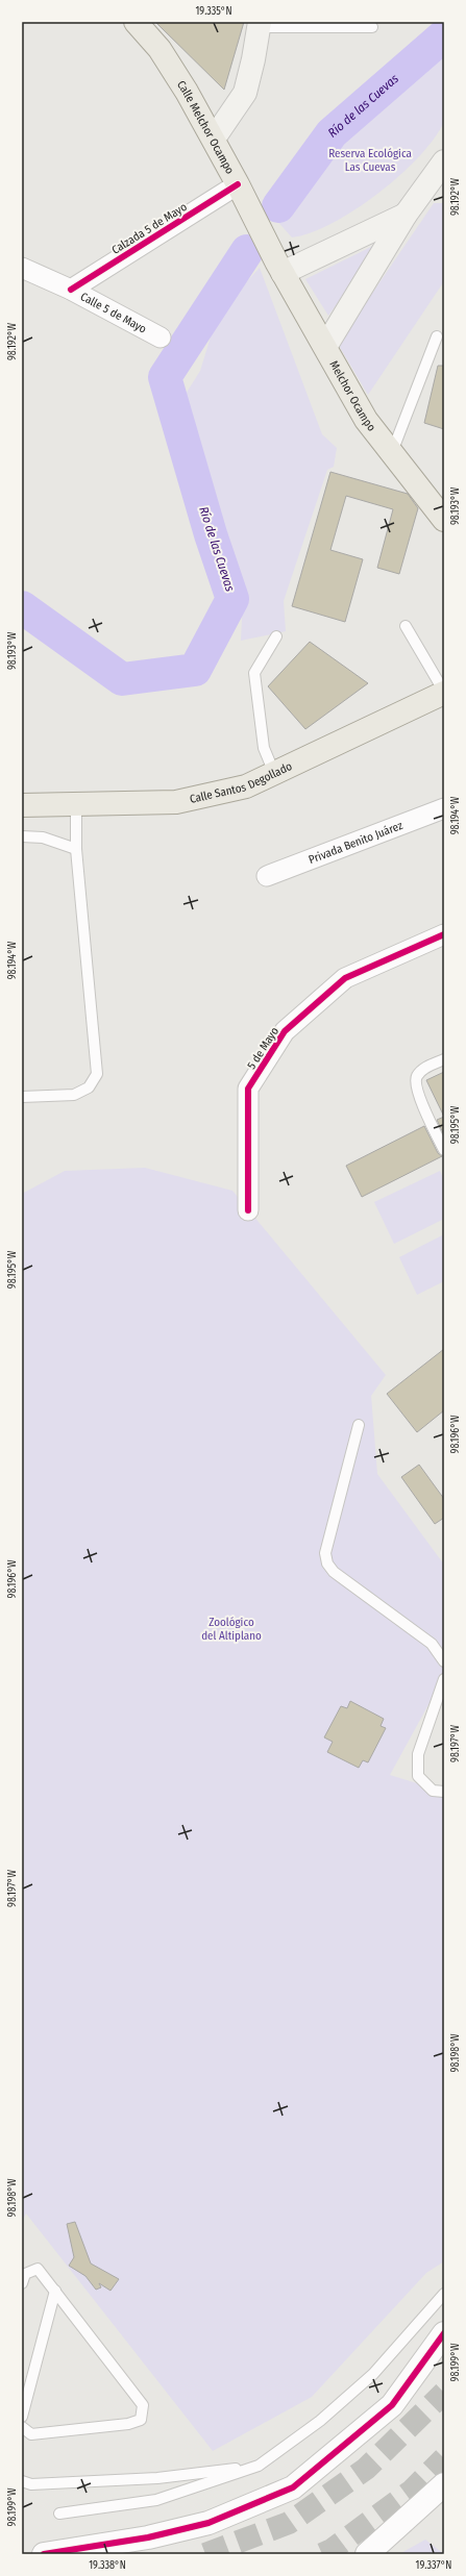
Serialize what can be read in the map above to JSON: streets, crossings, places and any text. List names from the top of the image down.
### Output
{
  "streets": {
    "main road": ["Calle Melchor Ocampo", "Melchor Ocampo", "Calle Santos Degollado"],
    "street": [
      "Calzada 5 de Mayo",
      "Calle 5 de Mayo",
      "Privada Benito Juárez",
      "5 de Mayo"
    ]
  },
  "crossings": [
    ["Calle Melchor Ocampo", "Calzada 5 de Mayo"],
    ["Calle Melchor Ocampo", "Melchor Ocampo"],
    ["Calzada 5 de Mayo", "Calle 5 de Mayo"]
  ],
  "water": ["Río de las Cuevas"],
  "parks": ["Reserva Ecológica Las Cuevas", "Zoológico del Altiplano"],
  "coordinates": [
    "19.335°N",
    "98.192°W",
    "98.193°W",
    "98.194°W",
    "98.195°W",
    "98.196°W",
    "98.197°W",
    "98.198°W",
    "98.199°W",
    "19.338°N",
    "19.337°N"
  ]
}
